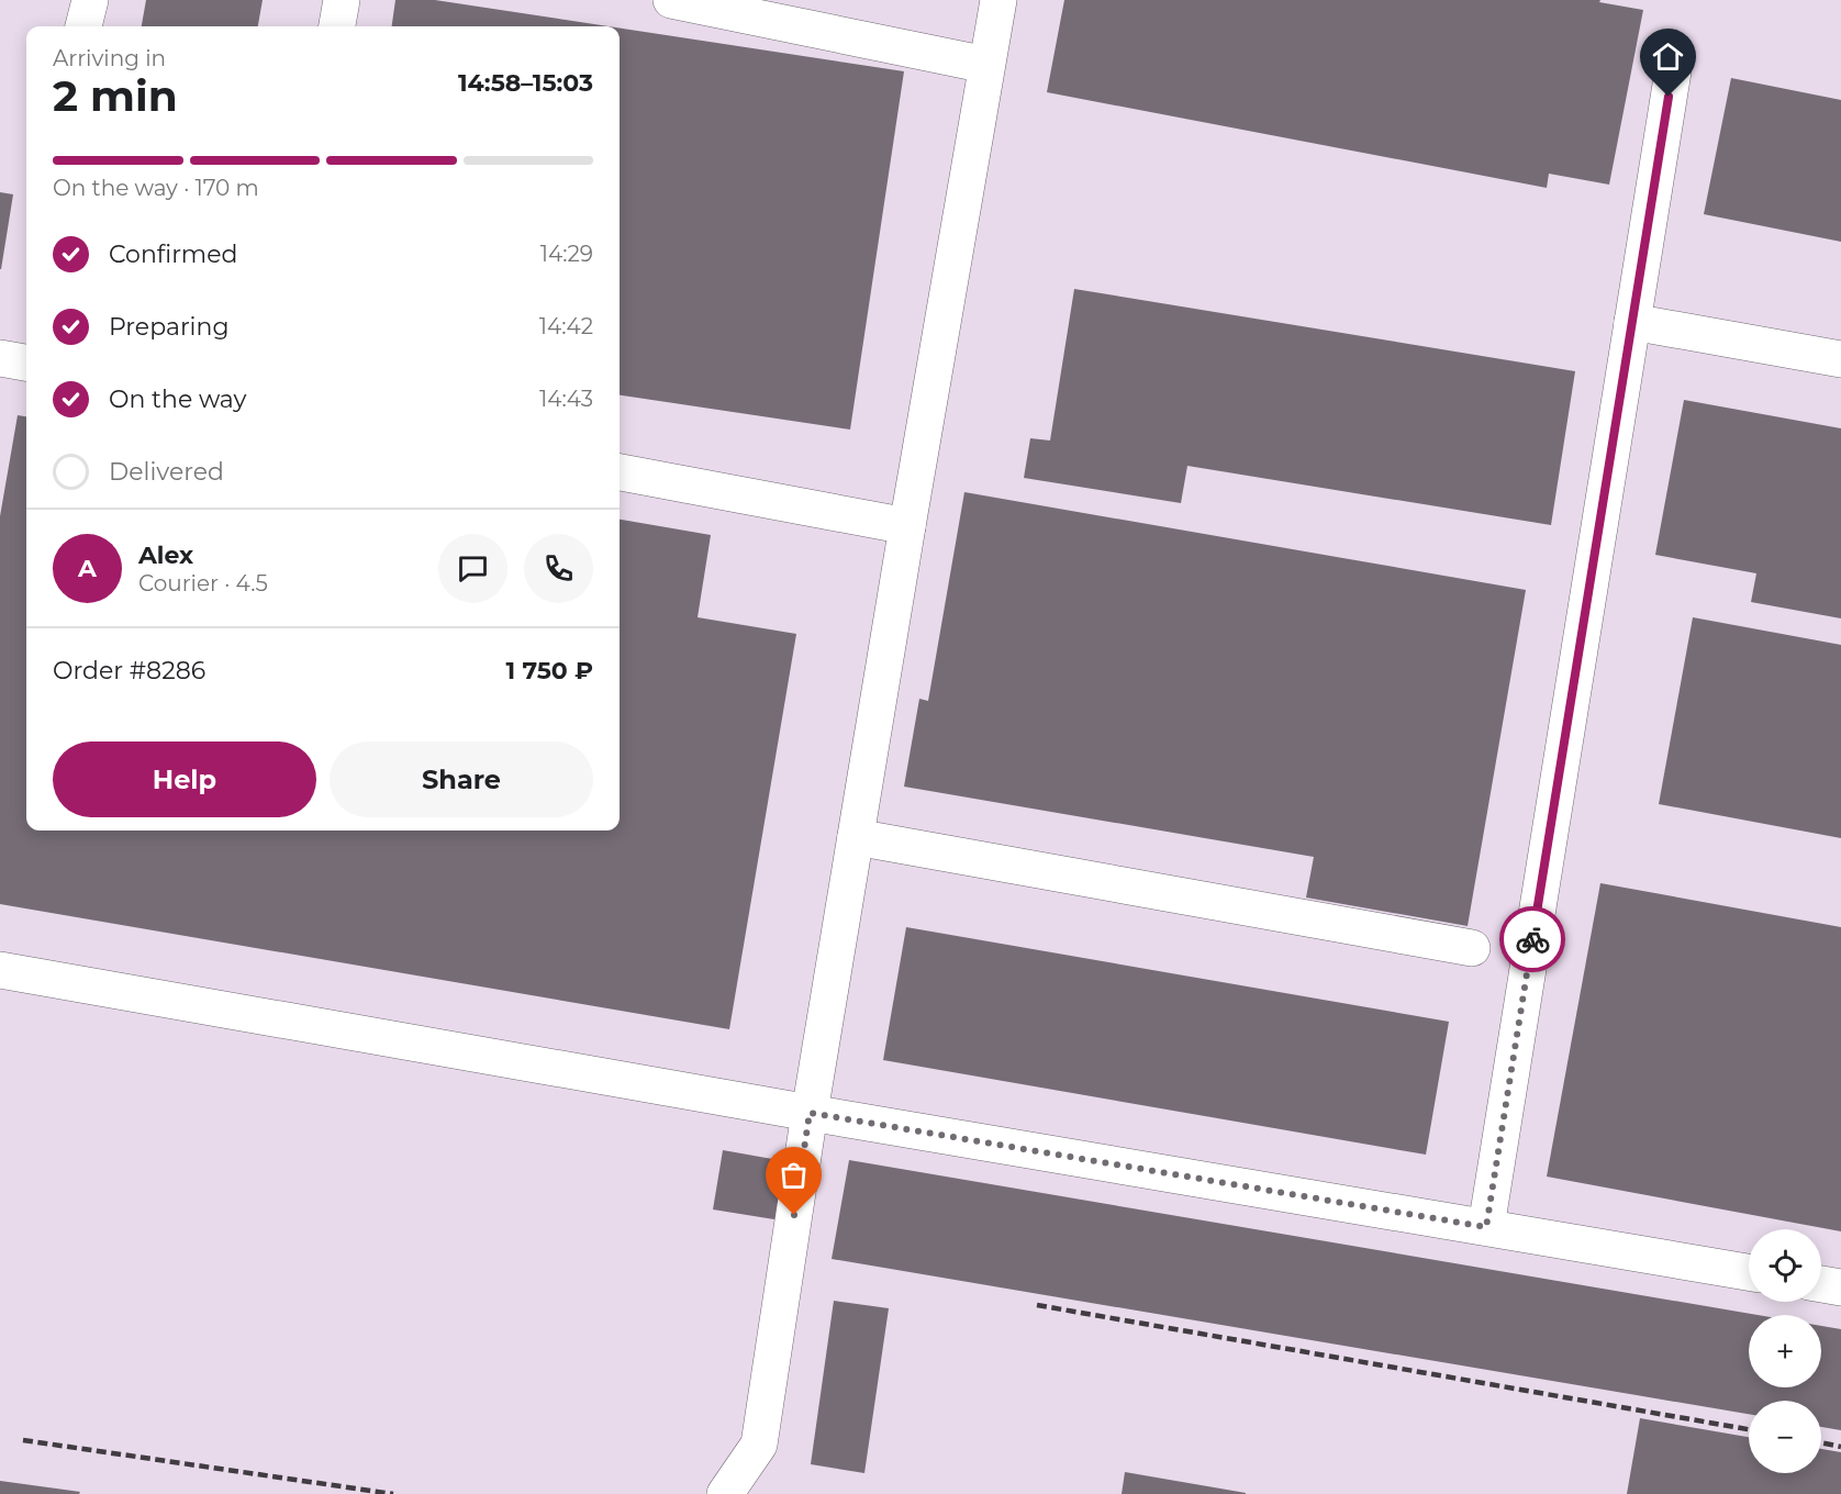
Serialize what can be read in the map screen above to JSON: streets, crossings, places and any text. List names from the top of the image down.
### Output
{
  "page": {
    "heading": ["2 min", "Arriving in", "14:58–15:03"],
    "panel": [
      "Alex",
      "Courier · 4.5",
      "Order #8286",
      "1 750 ₽"
    ],
    "bar": "On the way · 170 m",
    "list": [
      ["Confirmed", "14:29"],
      ["Preparing", "14:42"],
      ["On the way", "14:43"],
      "Delivered"
    ],
    "round": "A",
    "buttons": ["Help", "Share"],
    "map_buttons": ["+", "−"]
  }
}
